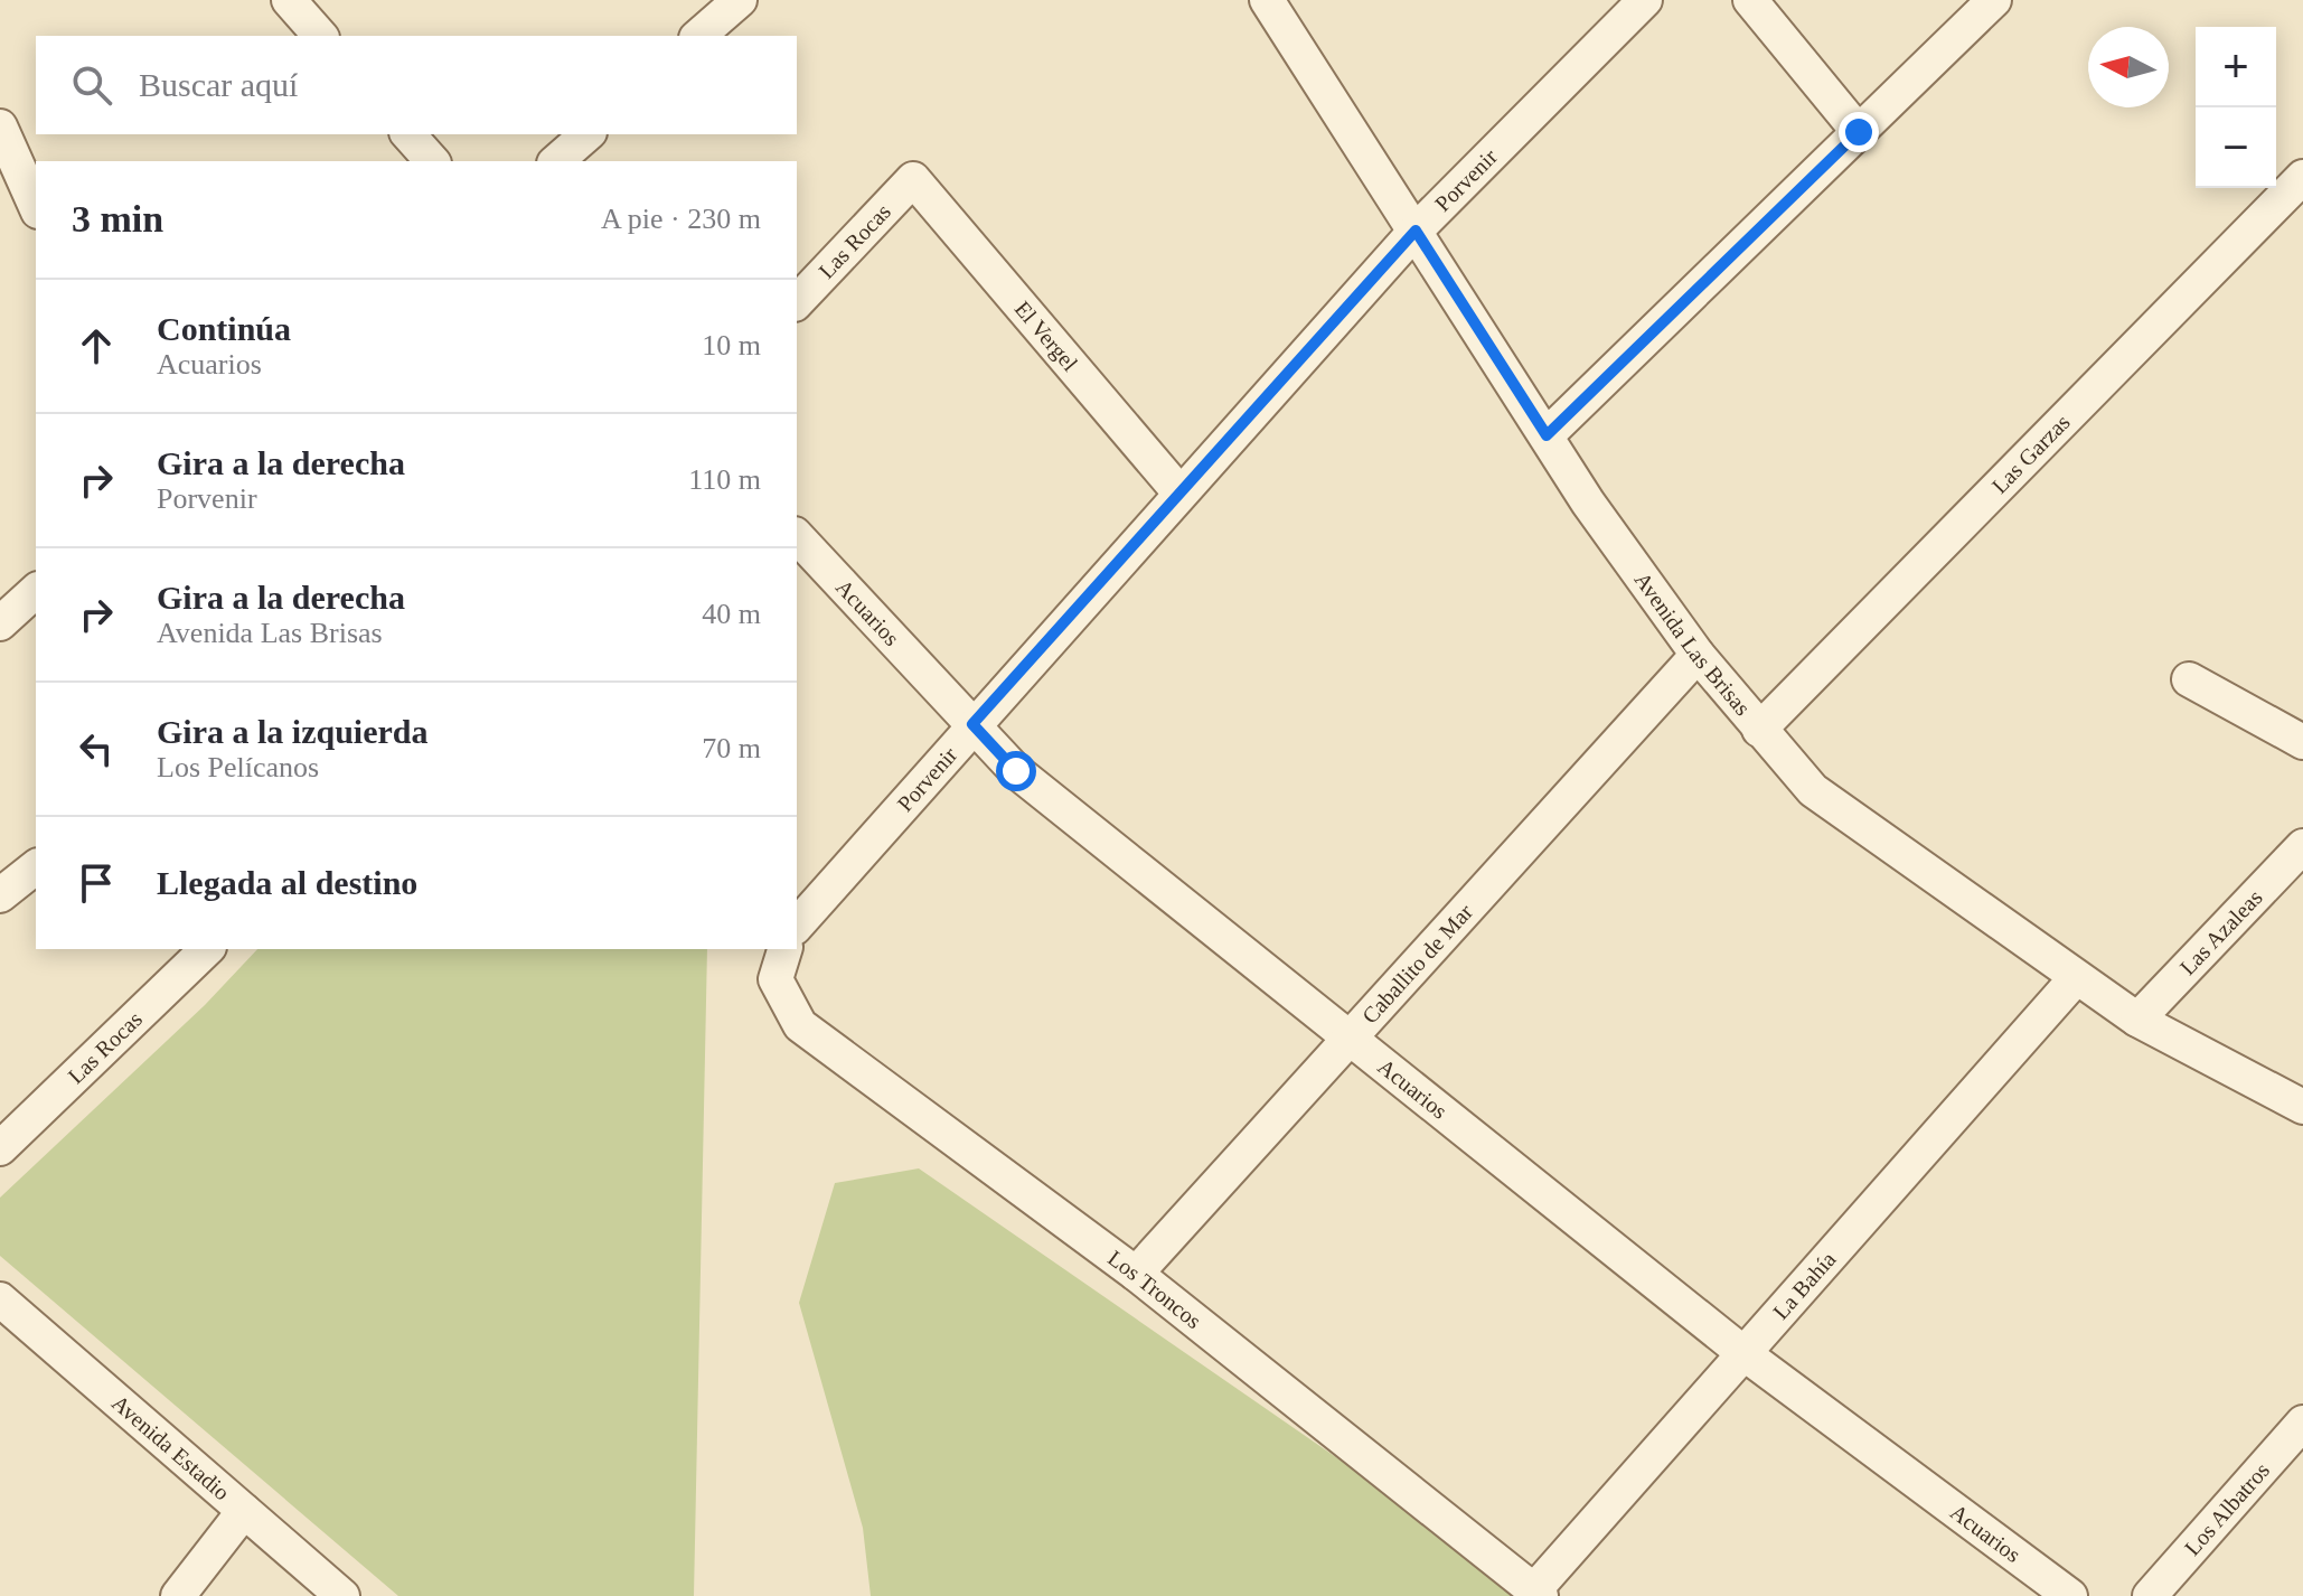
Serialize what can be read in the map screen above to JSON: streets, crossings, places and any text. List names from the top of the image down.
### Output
{
  "streets": {
    "street": [
      "Porvenir",
      "Las Rocas",
      "El Vergel",
      "Las Garzas",
      "Acuarios",
      "Avenida Las Brisas",
      "Las Azaleas",
      "Caballito de Mar",
      "La Bahía",
      "Los Troncos",
      "Avenida Estadio",
      "Los Albatros"
    ]
  },
  "crossings": [
    ["Porvenir", "El Vergel"],
    ["Porvenir", "Acuarios"],
    ["Porvenir", "Avenida Las Brisas"],
    ["Las Rocas", "El Vergel"],
    ["Las Garzas", "Avenida Las Brisas"],
    ["Acuarios", "Caballito de Mar"],
    ["Acuarios", "La Bahía"],
    ["Avenida Las Brisas", "Las Azaleas"],
    ["Avenida Las Brisas", "Caballito de Mar"],
    ["Avenida Las Brisas", "La Bahía"],
    ["Caballito de Mar", "Los Troncos"],
    ["La Bahía", "Los Troncos"]
  ],
  "north": "left",
  "page": {
    "map_buttons": ["+", "−"],
    "search": "Buscar aquí",
    "heading": ["3 min", "A pie · 230 m"],
    "list": [
      ["Continúa", "Acuarios", "10 m"],
      ["Gira a la derecha", "Porvenir", "110 m"],
      ["Gira a la derecha", "Avenida Las Brisas", "40 m"],
      ["Gira a la izquierda", "Los Pelícanos", "70 m"],
      "Llegada al destino"
    ]
  }
}
